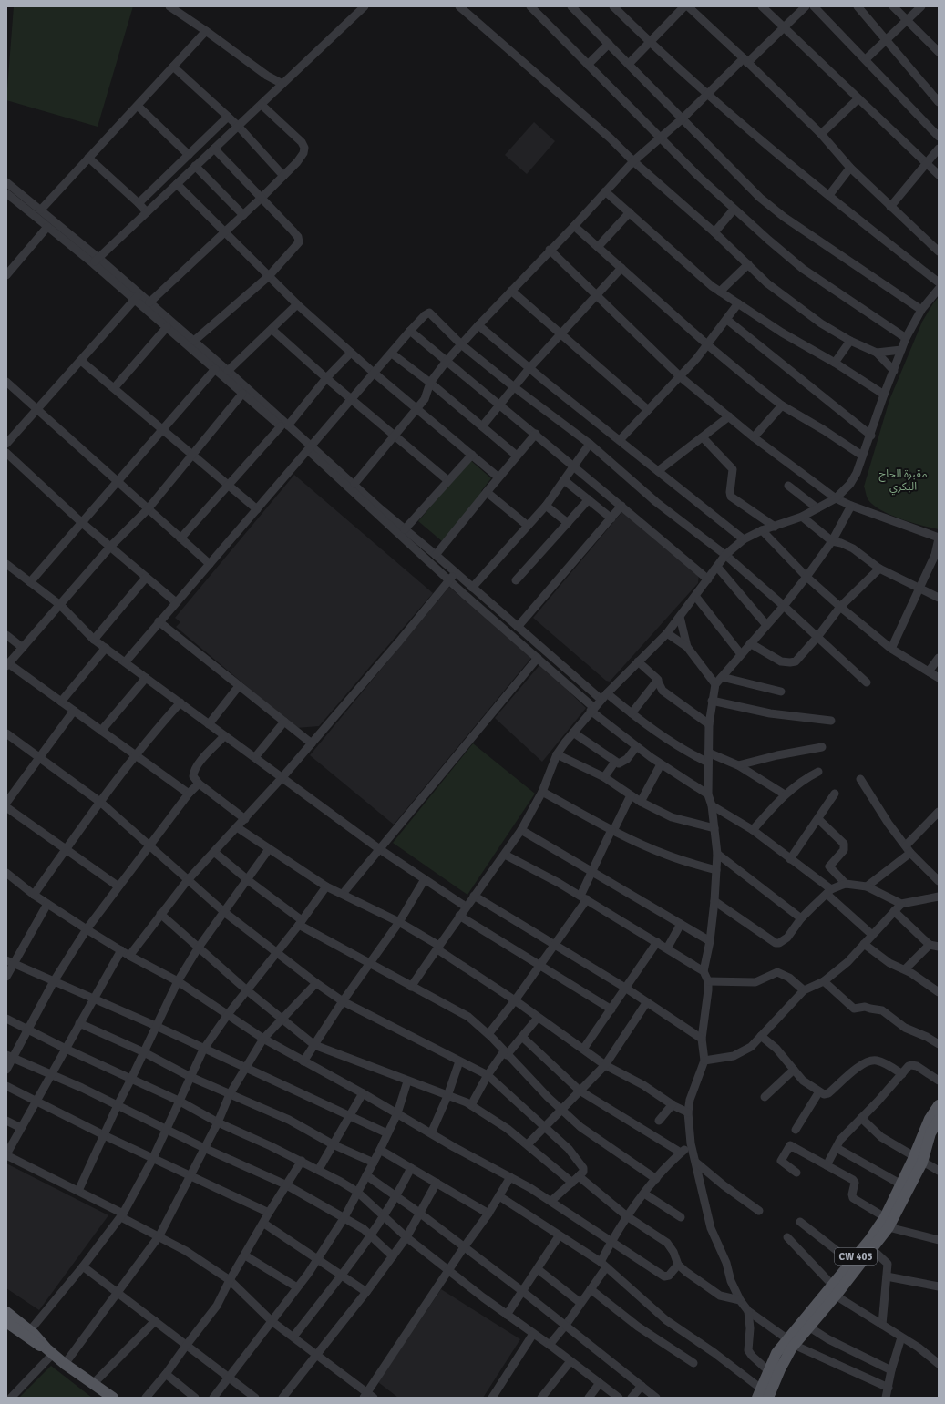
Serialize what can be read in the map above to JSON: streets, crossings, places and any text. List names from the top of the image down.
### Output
{
  "streets": {
    "main road": ["CW 403"]
  },
  "parks": ["مقبرة الحاج البكري"]
}
